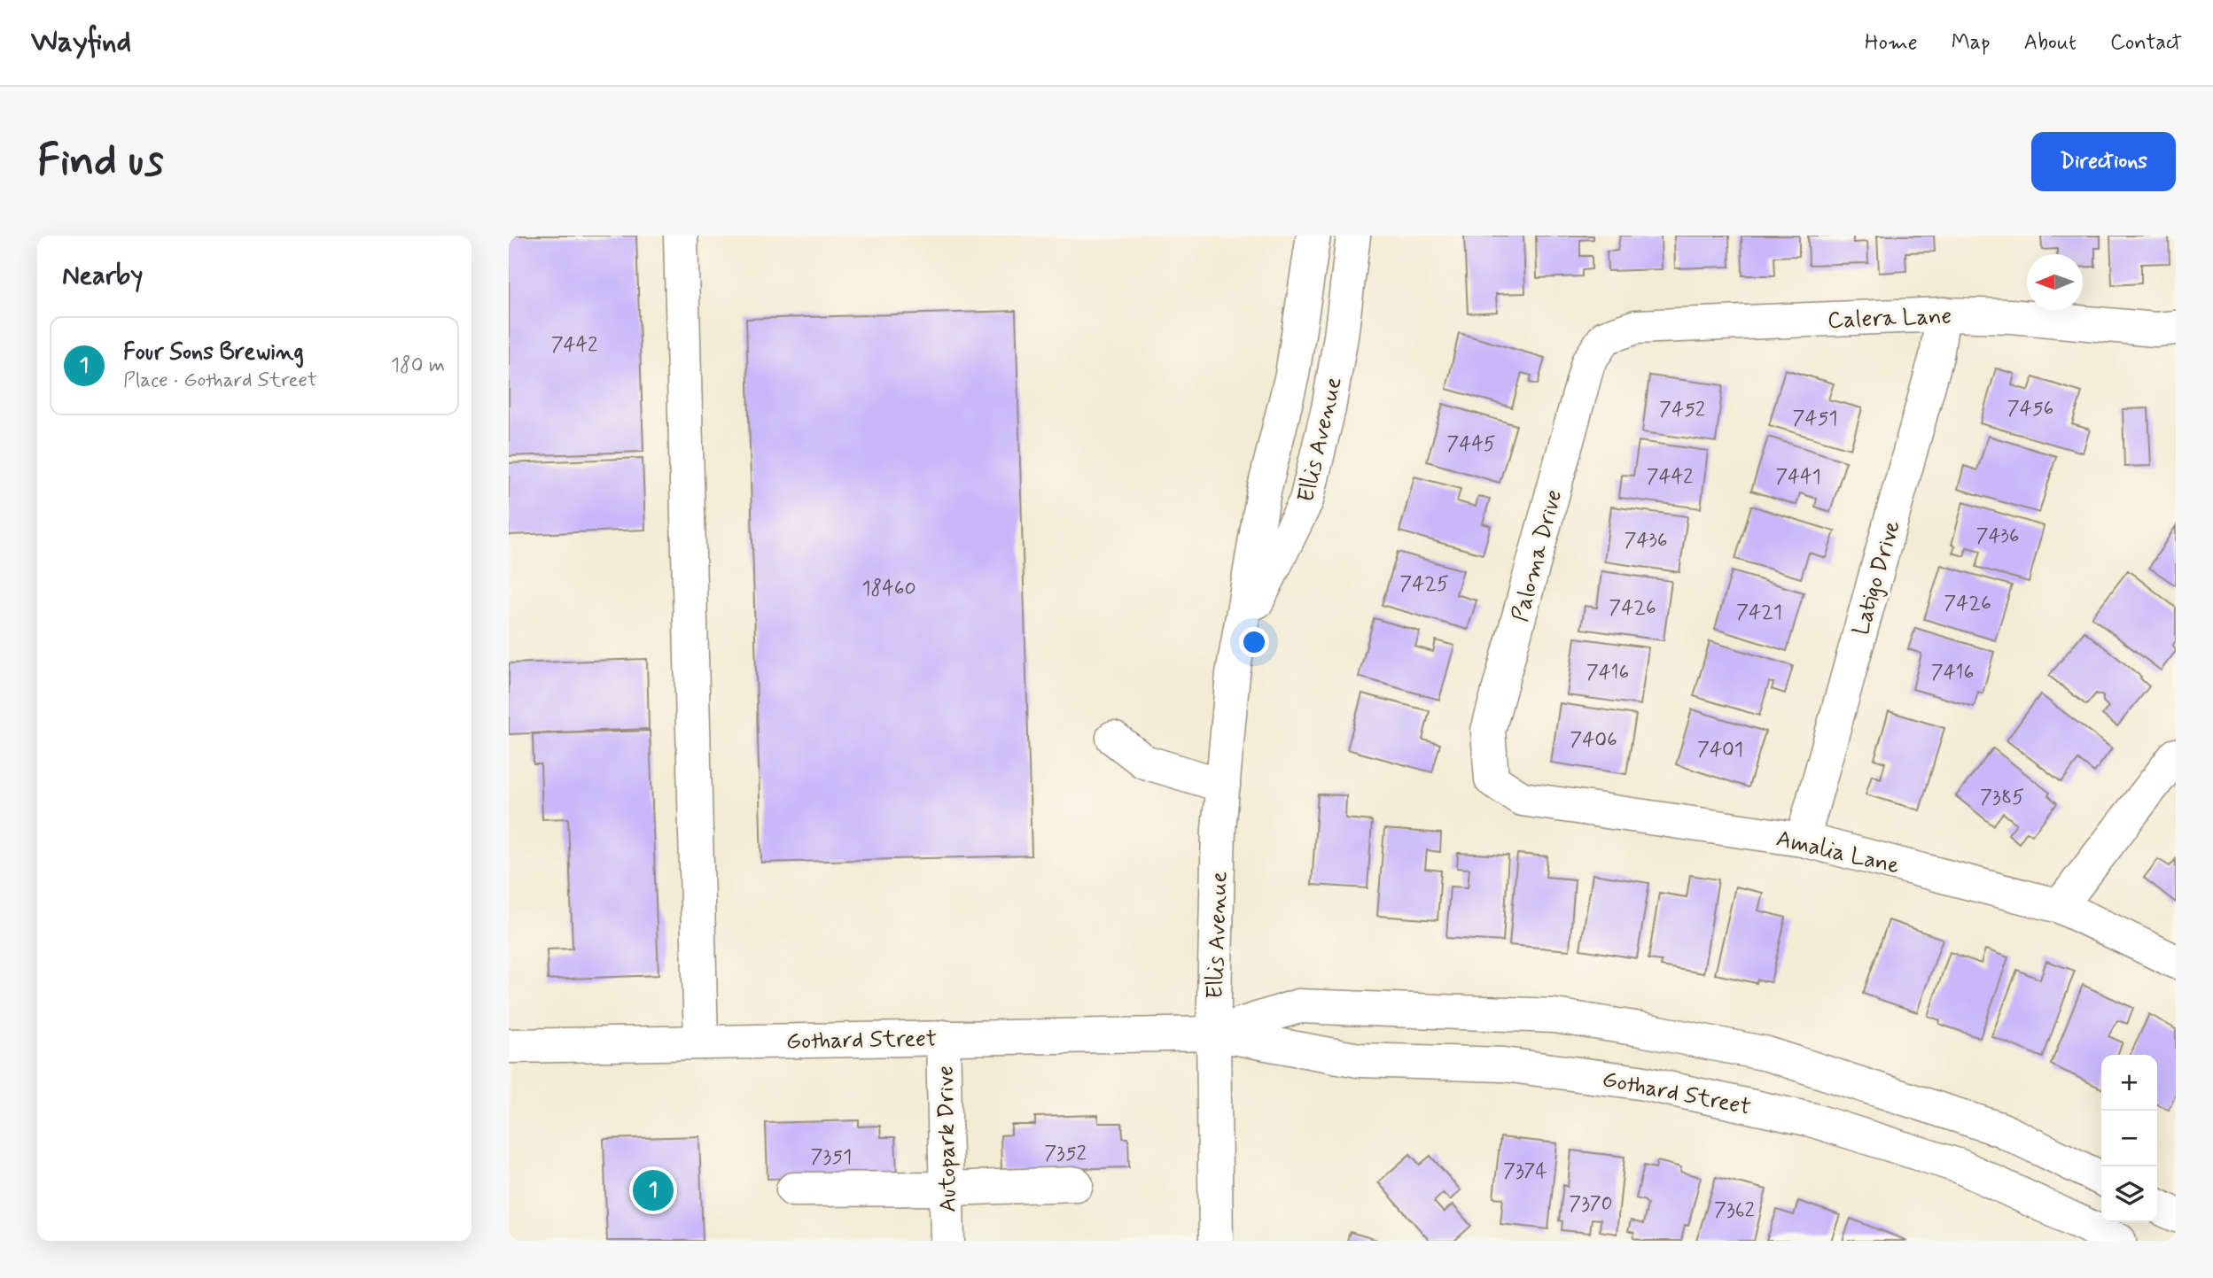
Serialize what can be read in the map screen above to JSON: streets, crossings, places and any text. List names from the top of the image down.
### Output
{
  "streets": {
    "street": [
      "Calera Lane",
      "Ellis Avenue",
      "Paloma Drive",
      "Latigo Drive",
      "Amalia Lane",
      "Gothard Street",
      "Autopark Drive"
    ]
  },
  "crossings": [
    ["Calera Lane", "Paloma Drive"],
    ["Calera Lane", "Latigo Drive"],
    ["Ellis Avenue", "Gothard Street"],
    ["Paloma Drive", "Amalia Lane"],
    ["Latigo Drive", "Amalia Lane"],
    ["Gothard Street", "Autopark Drive"]
  ],
  "house_numbers": [
    "7442",
    "7456",
    "7452",
    "7451",
    "7445",
    "7442",
    "7441",
    "7436",
    "7436",
    "7425",
    "18460",
    "7426",
    "7426",
    "7421",
    "7416",
    "7416",
    "7406",
    "7401",
    "7385",
    "7352",
    "7351",
    "7374",
    "7370",
    "7362"
  ],
  "north": "left",
  "page": {
    "header": "Wayfind",
    "nav": [
      "Home",
      "Map",
      "About",
      "Contact"
    ],
    "buttons": "Directions",
    "title": "Find us",
    "heading": "Nearby",
    "list": [
      {
        "mark": "1",
        "name": "Four Sons Brewing",
        "note": "Place · Gothard Street",
        "value": "180 m"
      }
    ],
    "map_buttons": ["+", "−"],
    "pins": "1"
  }
}
